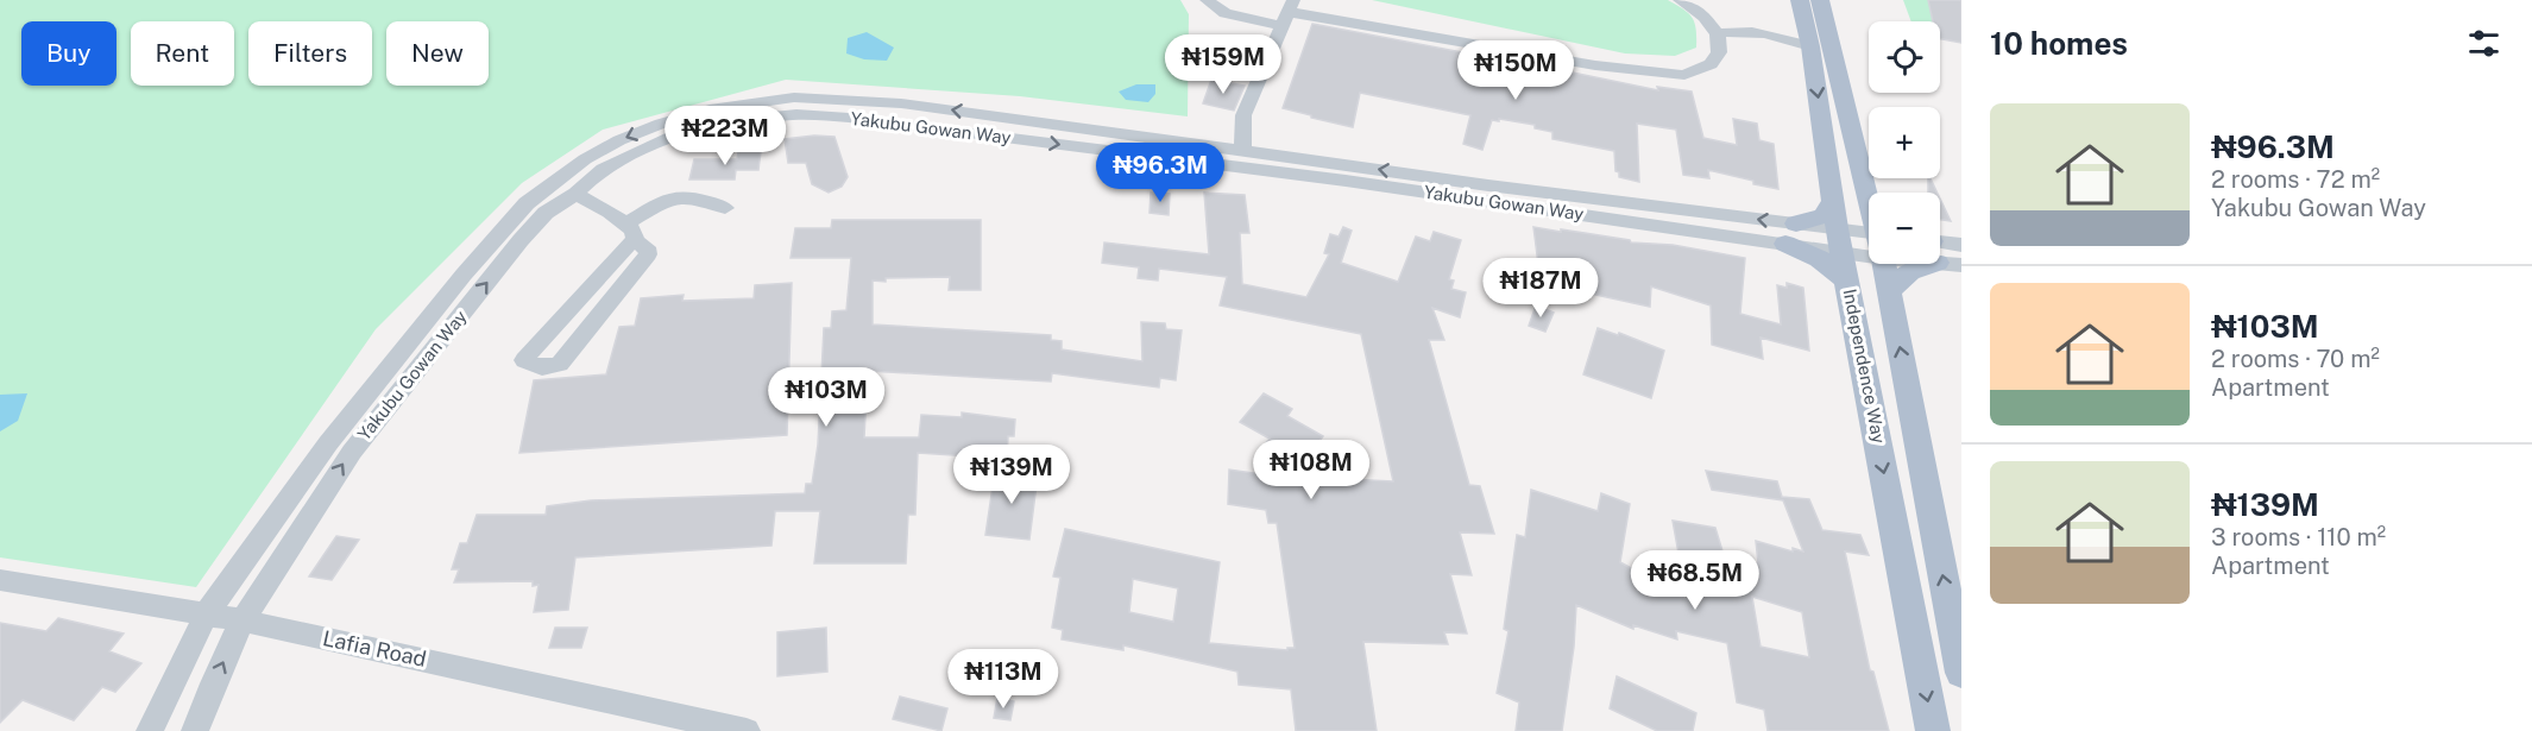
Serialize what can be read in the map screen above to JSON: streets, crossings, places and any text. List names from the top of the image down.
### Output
{
  "streets": {
    "main road": ["Independence Way"],
    "street": ["Yakubu Gowan Way", "Lafia Road"]
  },
  "crossings": [
    ["Yakubu Gowan Way", "Independence Way"],
    ["Yakubu Gowan Way", "Lafia Road"]
  ],
  "page": {
    "heading": "10 homes",
    "map_buttons": ["+", "−"],
    "chip": [
      "Buy",
      "Rent",
      "Filters",
      "New"
    ],
    "price": [
      "₦159M",
      "₦150M",
      "₦223M",
      "₦96.3M",
      "₦187M",
      "₦103M",
      "₦108M",
      "₦139M",
      "₦68.5M",
      "₦113M"
    ],
    "list": [
      {
        "name": "₦96.3M",
        "note": "2 rooms · 72 m² · Yakubu Gowan Way"
      },
      {
        "name": "₦103M",
        "note": "2 rooms · 70 m² · Apartment"
      },
      {
        "name": "₦139M",
        "note": "3 rooms · 110 m² · Apartment"
      }
    ]
  }
}
